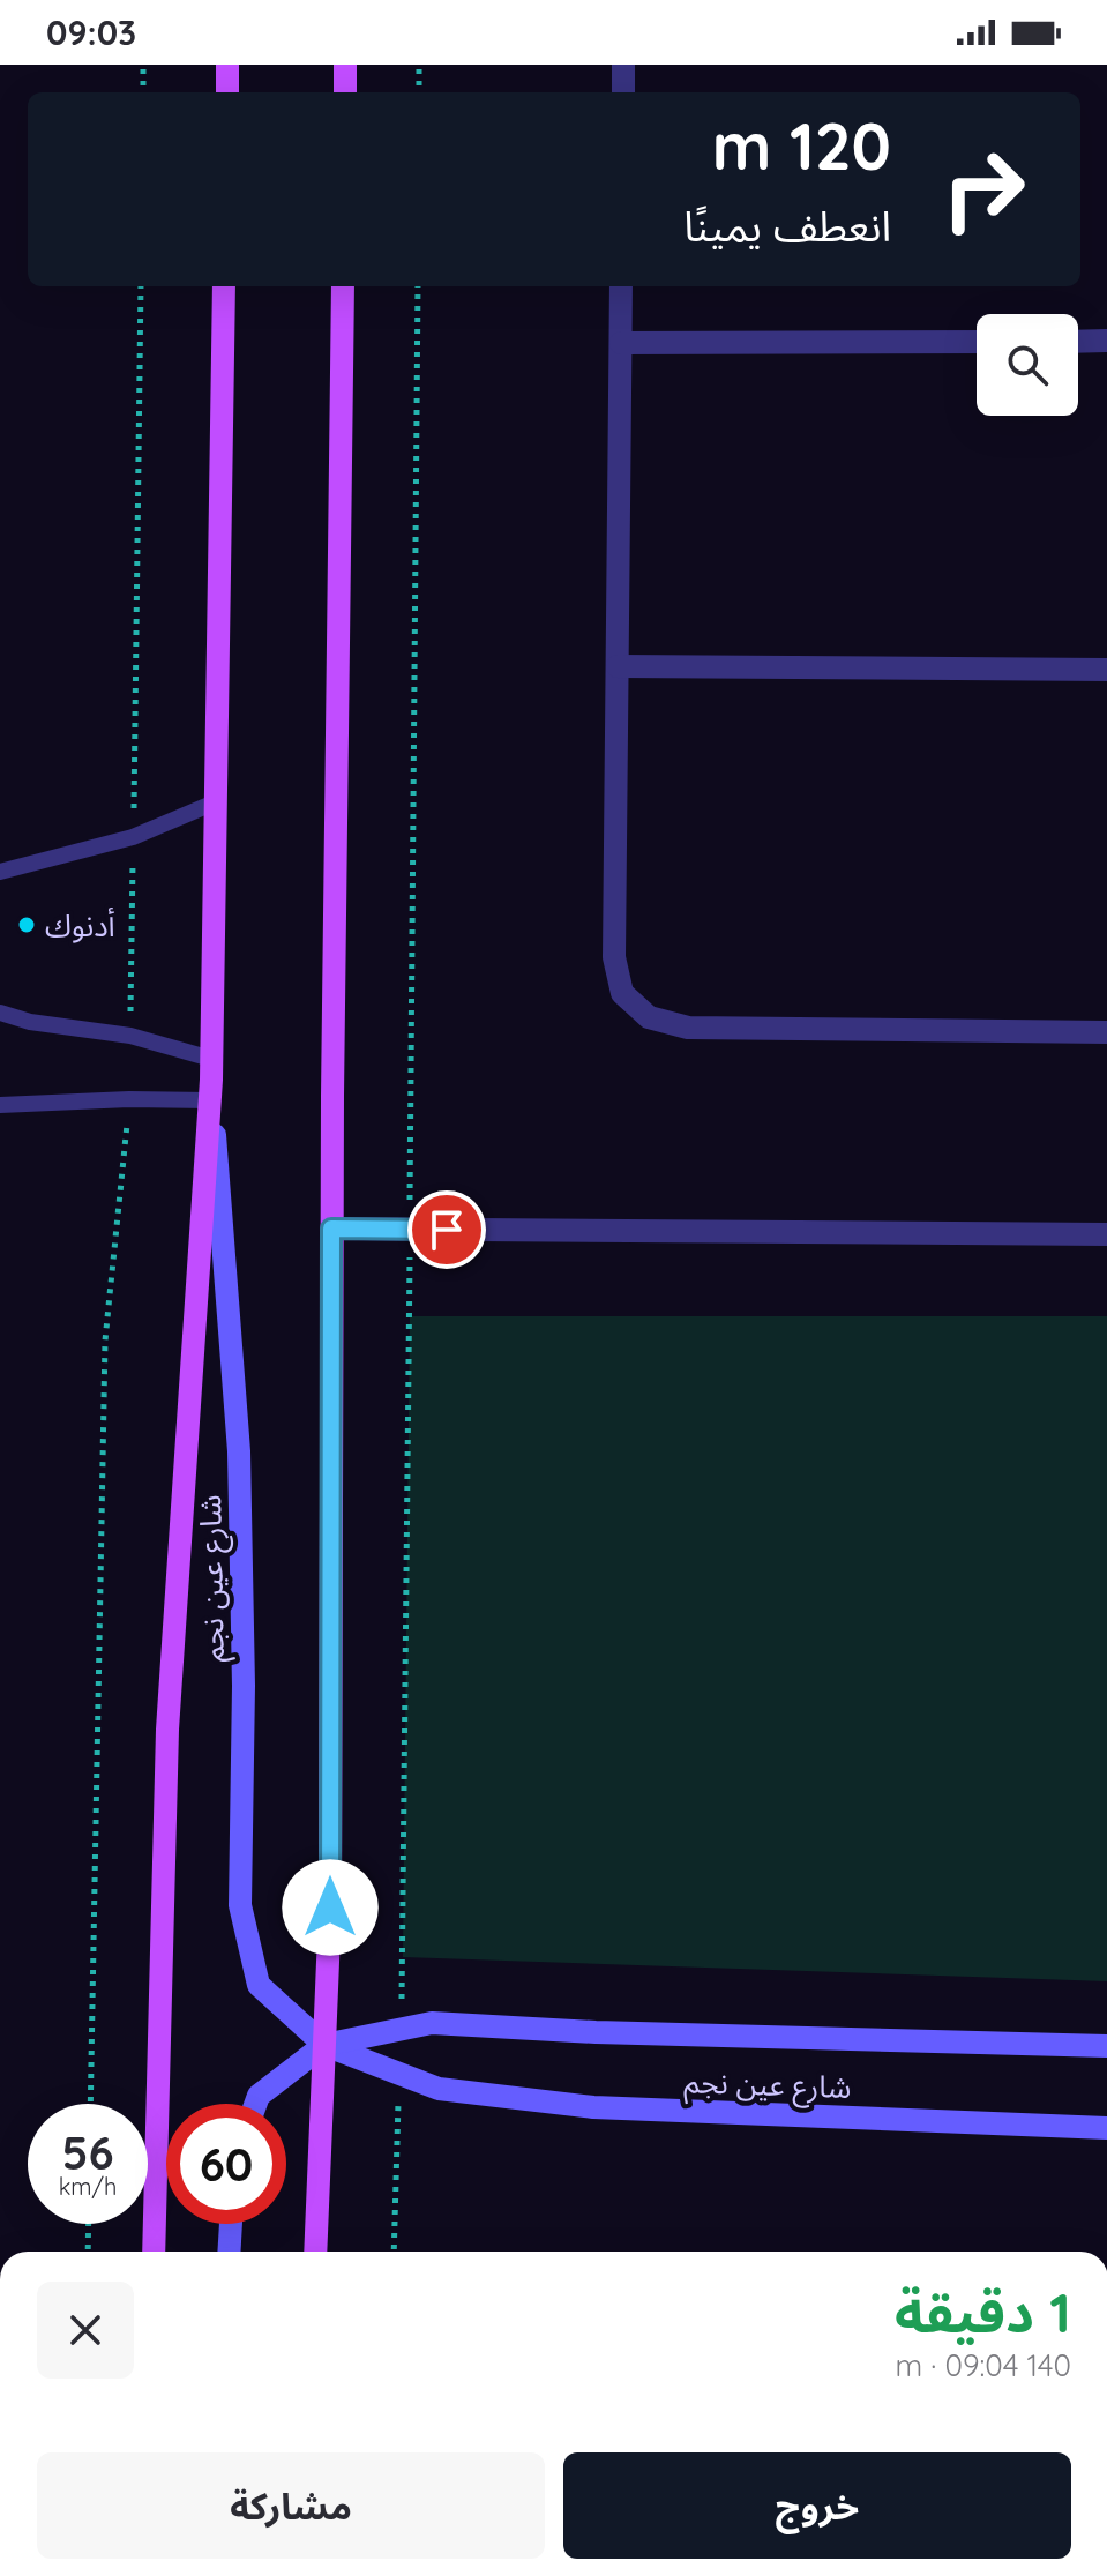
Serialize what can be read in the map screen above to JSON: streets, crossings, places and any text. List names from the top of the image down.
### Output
{
  "streets": {
    "main road": ["شارع عين نجم"]
  },
  "places": ["أدنوك"],
  "page": {
    "status": "09:03",
    "turn": ["120 m", "انعطف يمينًا"],
    "speed": "56 km/h",
    "limit": "60",
    "heading": ["1 دقيقة", "140 m · 09:04"],
    "buttons": ["خروج", "مشاركة"]
  }
}
